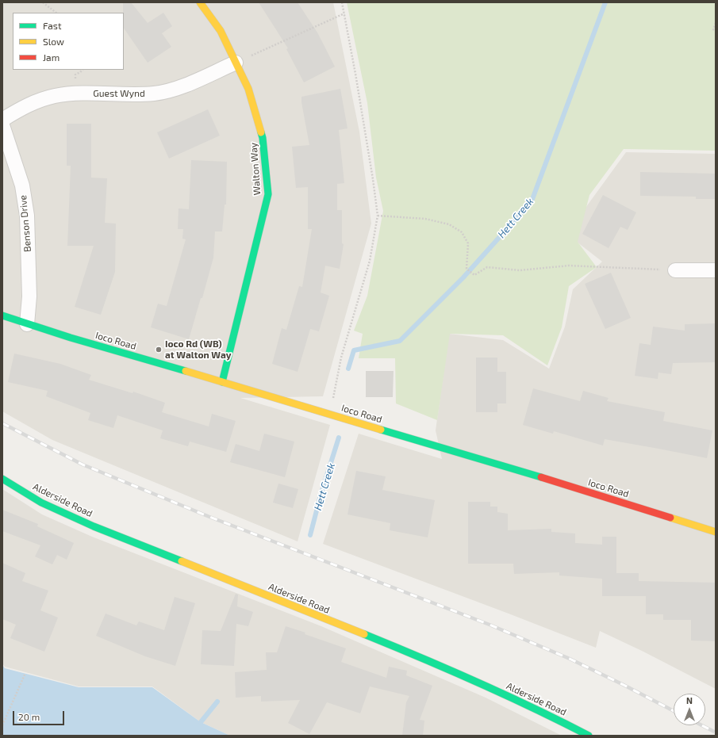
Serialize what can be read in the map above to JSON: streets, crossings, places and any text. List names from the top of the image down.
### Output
{
  "streets": {
    "street": [
      "Guest Wynd",
      "Walton Way",
      "Benson Drive",
      "Ioco Road",
      "Alderside Road"
    ]
  },
  "crossings": [
    ["Guest Wynd", "Walton Way"],
    ["Walton Way", "Ioco Road"],
    ["Benson Drive", "Ioco Road"]
  ],
  "water": ["Hett Creek"],
  "places": ["Ioco Rd (WB) at Walton Way"],
  "legend": ["Fast", "Slow", "Jam"],
  "scale_bar": "20 m",
  "north": "top"
}
